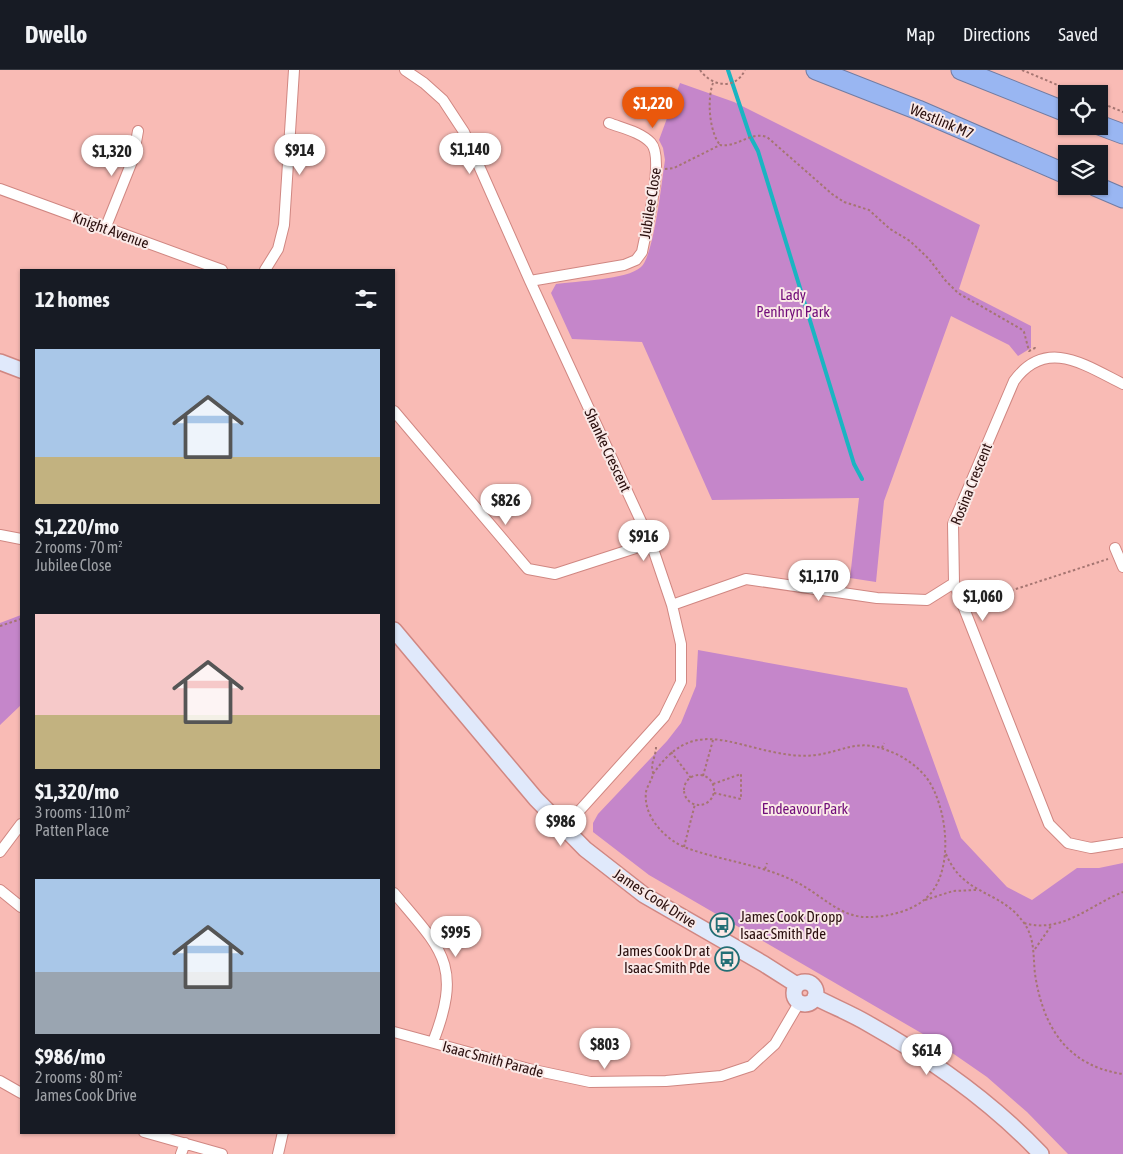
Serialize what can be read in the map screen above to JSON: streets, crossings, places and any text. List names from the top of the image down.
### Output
{
  "streets": {
    "highway": ["Westlink M7"],
    "street": [
      "Jubilee Close",
      "Knight Avenue",
      "Shanke Crescent",
      "Rosina Crescent",
      "James Cook Drive",
      "Isaac Smith Parade"
    ]
  },
  "crossings": [
    ["Jubilee Close", "Shanke Crescent"],
    ["Shanke Crescent", "James Cook Drive"],
    ["James Cook Drive", "Isaac Smith Parade"]
  ],
  "parks": ["Lady Penhryn Park", "Endeavour Park"],
  "places": {
    "bus stop": ["James Cook Dr opp Isaac Smith Pde", "James Cook Dr at Isaac Smith Pde"]
  },
  "page": {
    "header": "Dwello",
    "nav": ["Map", "Directions", "Saved"],
    "price": [
      "$1,220",
      "$1,140",
      "$914",
      "$1,320",
      "$826",
      "$916",
      "$1,170",
      "$1,060",
      "$986",
      "$995",
      "$803",
      "$614"
    ],
    "heading": "12 homes",
    "list": [
      {
        "name": "$1,220/mo",
        "note": "2 rooms · 70 m² · Jubilee Close"
      },
      {
        "name": "$1,320/mo",
        "note": "3 rooms · 110 m² · Patten Place"
      },
      {
        "name": "$986/mo",
        "note": "2 rooms · 80 m² · James Cook Drive"
      }
    ]
  }
}
